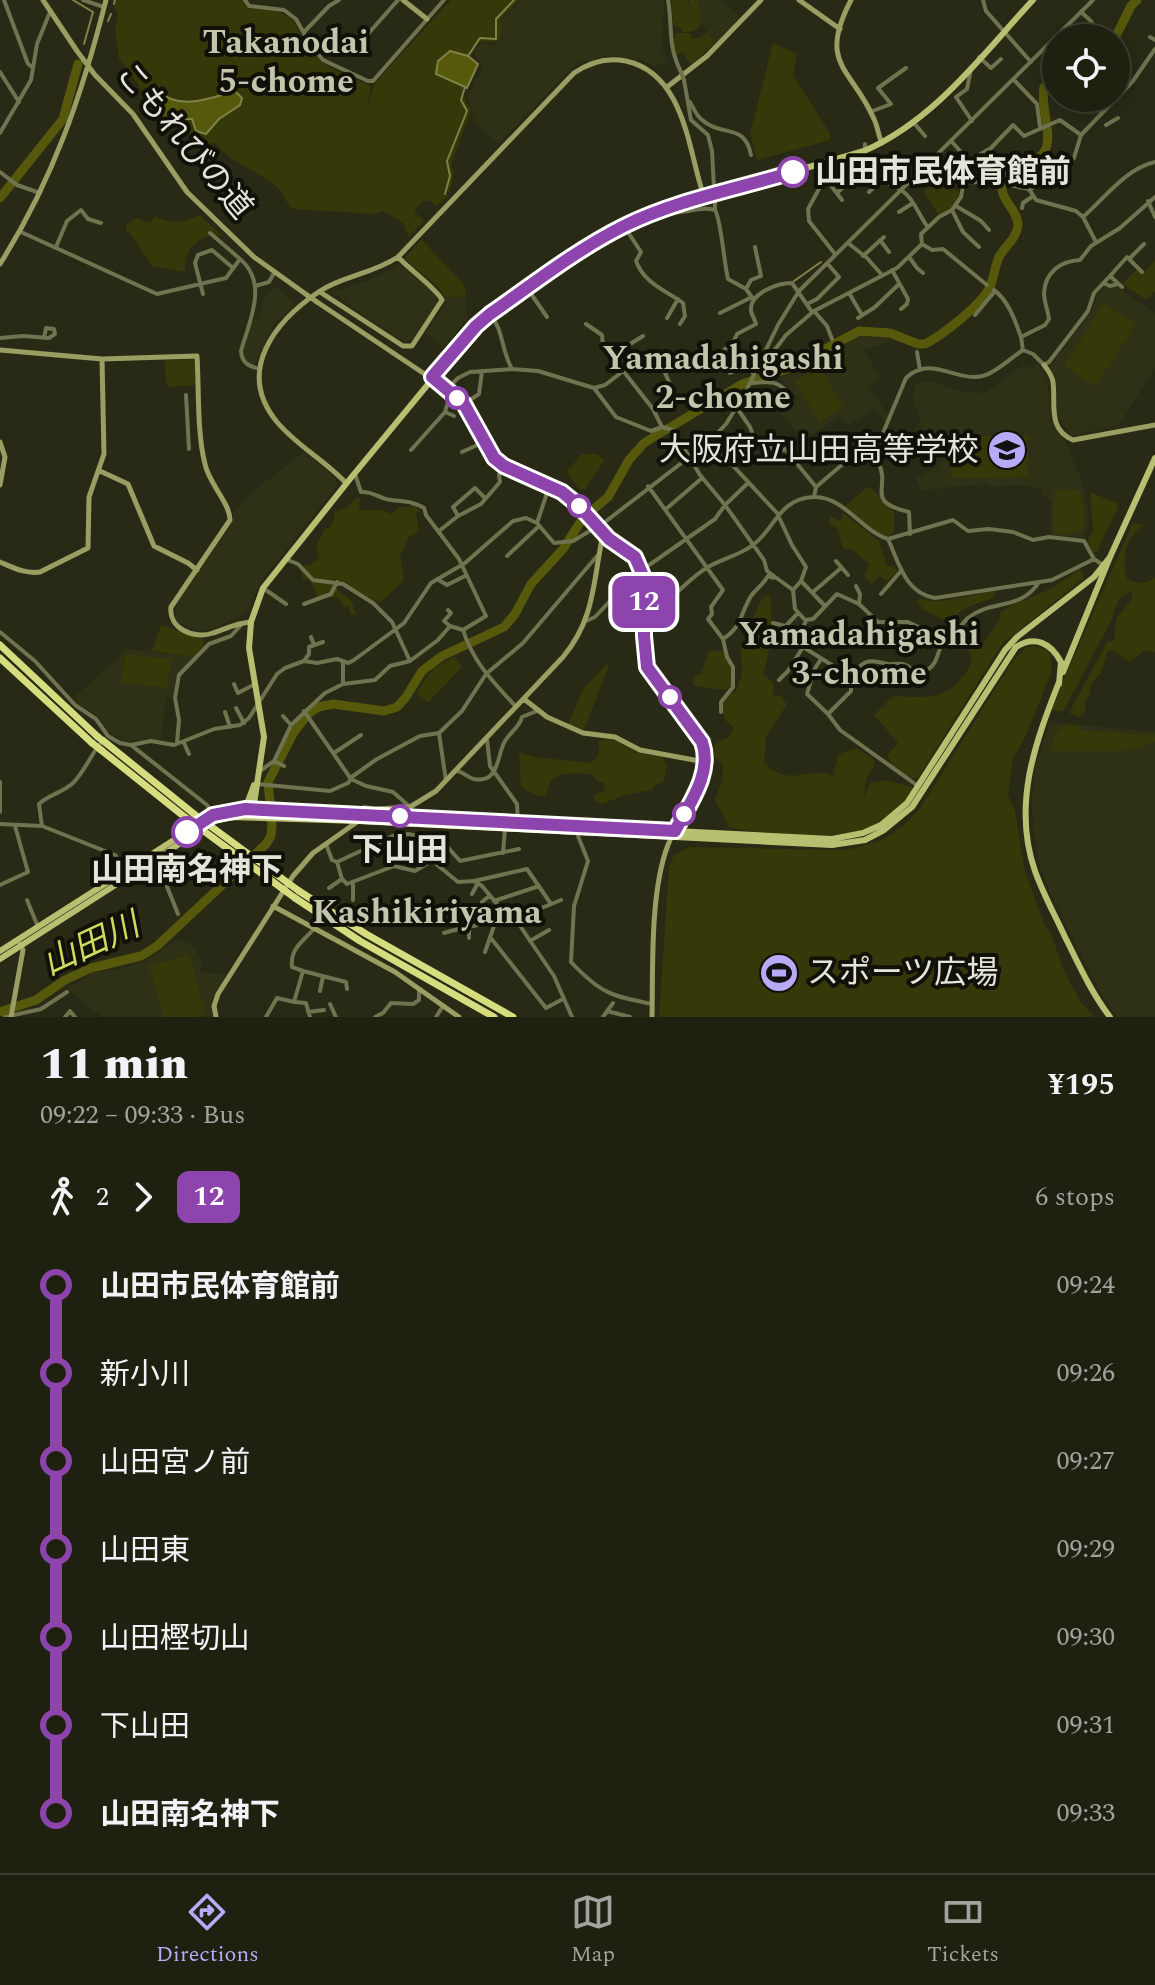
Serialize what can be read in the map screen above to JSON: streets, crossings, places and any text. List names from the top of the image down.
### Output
{
  "streets": {
    "street": ["こもれびの道"]
  },
  "districts": [
    "Takanodai 5-chome",
    "Yamadahigashi 2-chome",
    "Yamadahigashi 3-chome",
    "Kashikiriyama"
  ],
  "water": ["山田川"],
  "places": {
    "other": ["山田市民体育館前", "下山田", "山田南名神下"],
    "school or university": ["大阪府立山田高等学校"],
    "sports": ["スポーツ広場"]
  },
  "lines": ["bus line 12"],
  "page": {
    "on_map": "12",
    "heading": ["11 min", "09:22 – 09:33 · Bus", "¥195"],
    "legs": ["2", "12", "6 stops"],
    "list": [
      {
        "name": "山田市民体育館前",
        "value": "09:24"
      },
      {
        "name": "新小川",
        "value": "09:26"
      },
      {
        "name": "山田宮ノ前",
        "value": "09:27"
      },
      {
        "name": "山田東",
        "value": "09:29"
      },
      {
        "name": "山田樫切山",
        "value": "09:30"
      },
      {
        "name": "下山田",
        "value": "09:31"
      },
      {
        "name": "山田南名神下",
        "value": "09:33"
      }
    ],
    "tabs": ["Directions", "Map", "Tickets"]
  }
}
